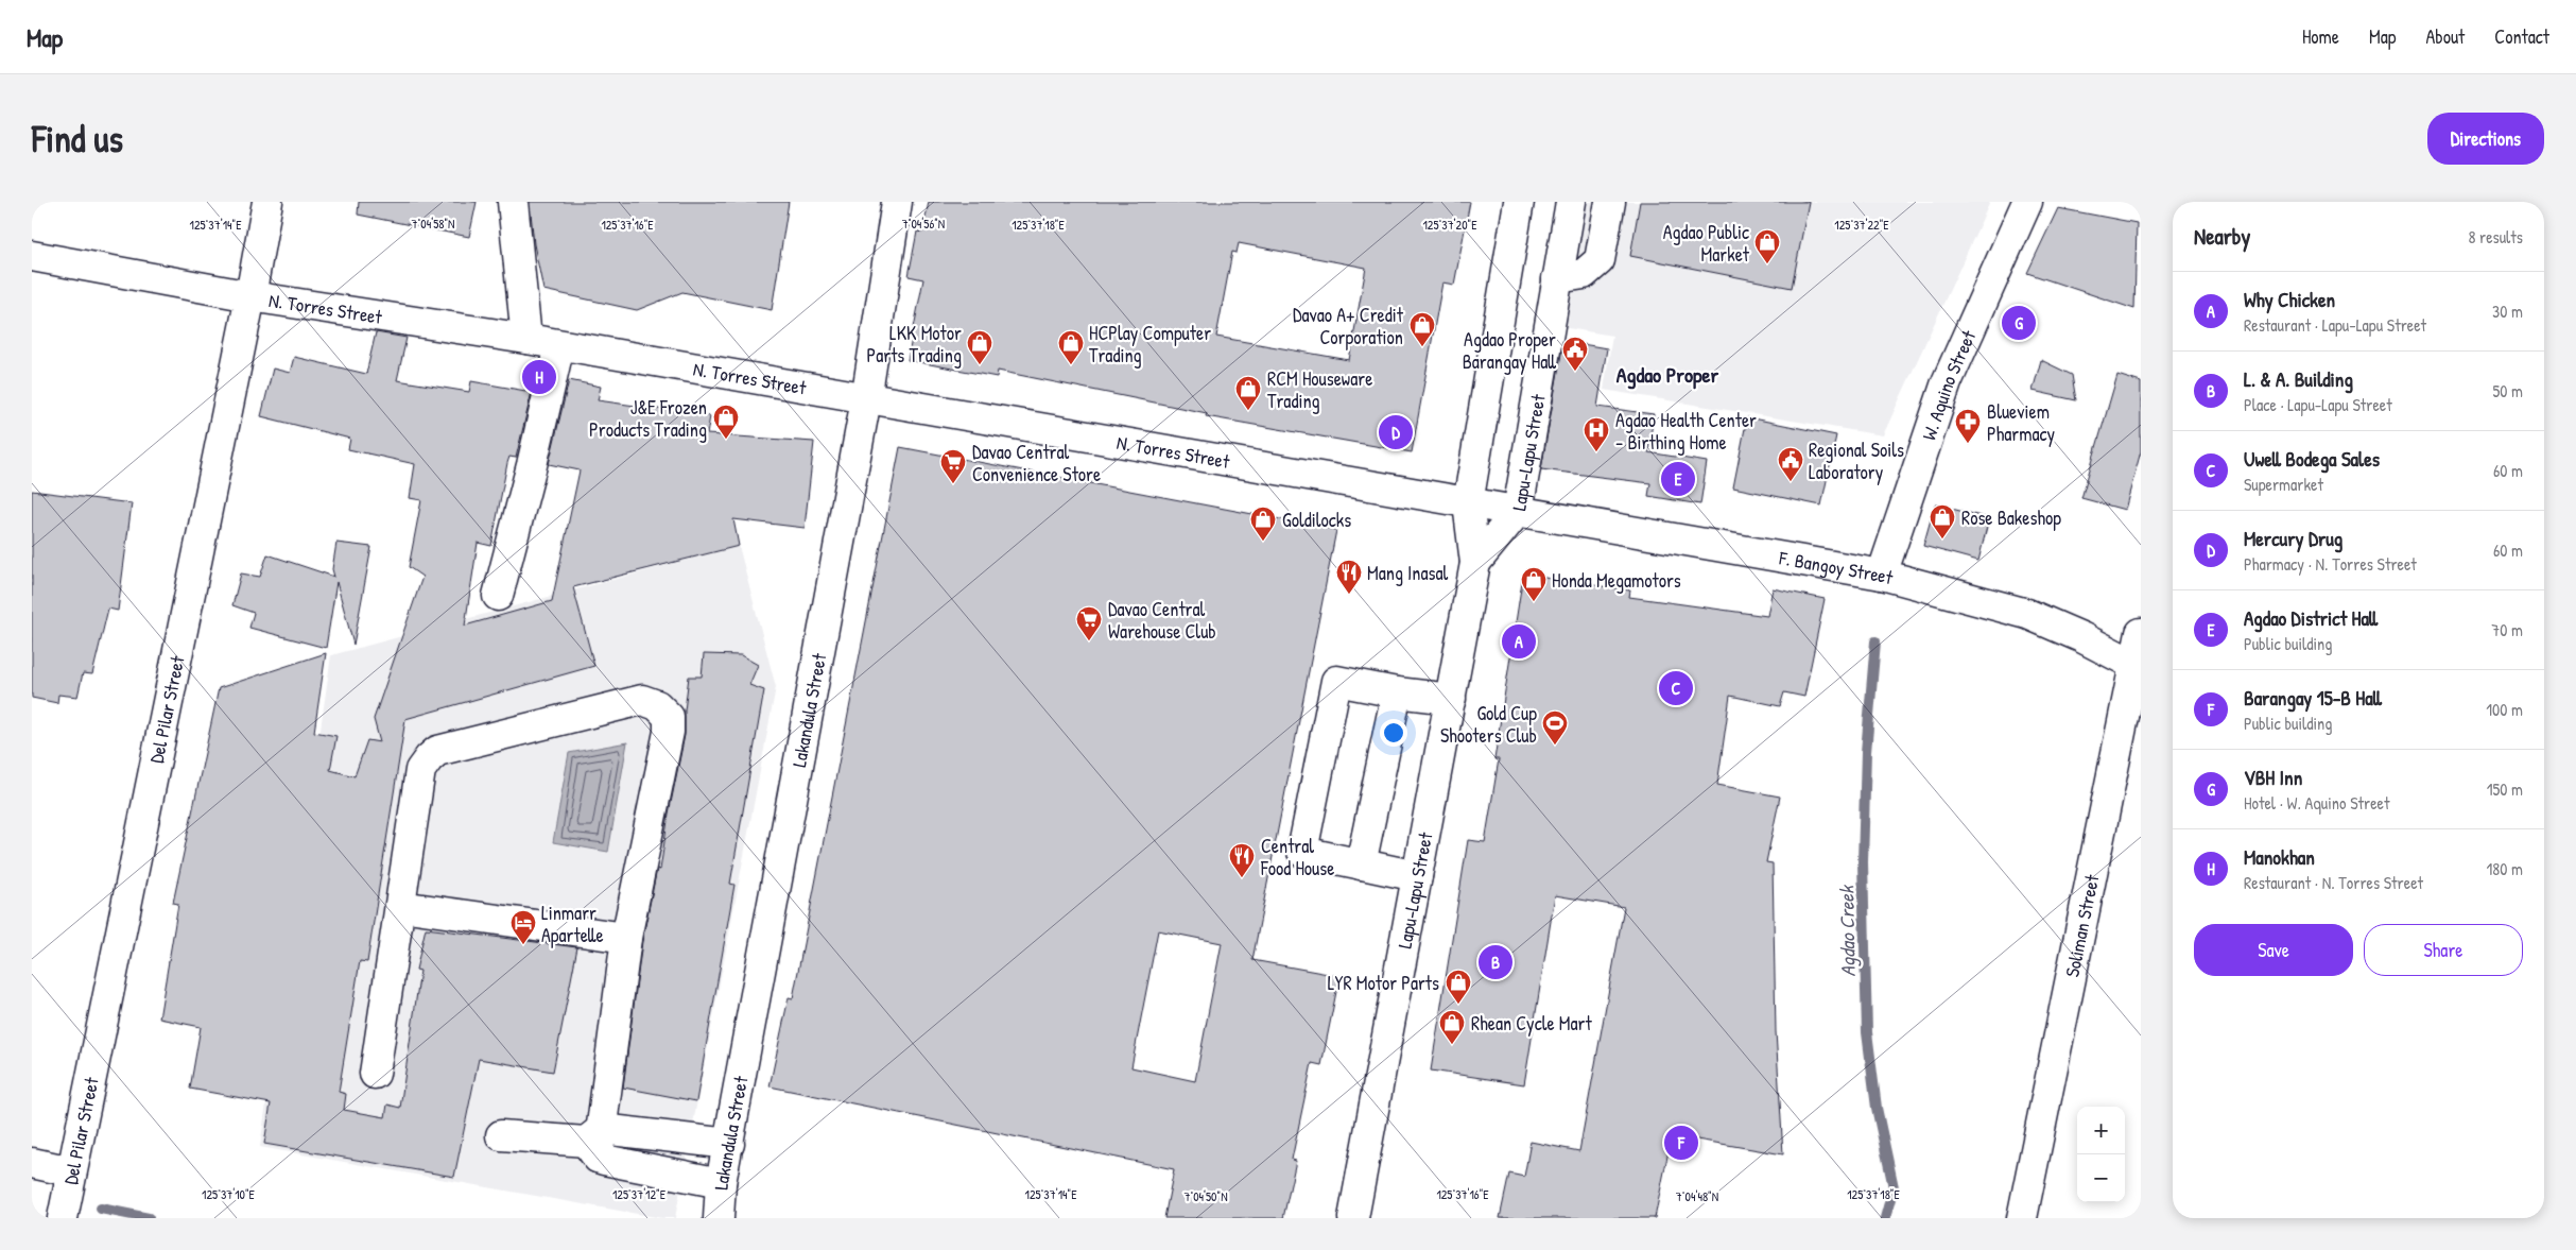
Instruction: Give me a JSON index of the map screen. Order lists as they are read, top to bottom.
{
  "streets": {
    "street": [
      "N. Torres Street",
      "W. Aquino Street",
      "Lapu-Lapu Street",
      "F. Bangoy Street",
      "Del Pilar Street",
      "Lakandula Street",
      "Soliman Street"
    ]
  },
  "crossings": [
    ["N. Torres Street", "Lapu-Lapu Street"],
    ["N. Torres Street", "F. Bangoy Street"],
    ["N. Torres Street", "Del Pilar Street"],
    ["N. Torres Street", "Lakandula Street"],
    ["W. Aquino Street", "F. Bangoy Street"],
    ["Lapu-Lapu Street", "F. Bangoy Street"],
    ["F. Bangoy Street", "Soliman Street"]
  ],
  "districts": ["Agdao Proper"],
  "water": ["Agdao Creek"],
  "places": {
    "shop": [
      "Agdao Public Market",
      "Davao A+ Credit Corporation",
      "LKK Motor Parts Trading",
      "HCPlay Computer Trading",
      "RCM Houseware Trading",
      "J&E Frozen Products Trading",
      "Rose Bakeshop",
      "Goldilocks",
      "Honda Megamotors",
      "LYR Motor Parts",
      "Rhean Cycle Mart"
    ],
    "public building": ["Agdao Proper Barangay Hall", "Regional Soils Laboratory"],
    "pharmacy": ["Blueviem Pharmacy"],
    "hospital": ["Agdao Health Center - Birthing Home"],
    "supermarket": ["Davao Central Convenience Store", "Davao Central Warehouse Club"],
    "restaurant": ["Mang Inasal", "Central Food House"],
    "sports": ["Gold Cup Shooters Club"],
    "hotel": ["Linmarr Apartelle"]
  },
  "page": {
    "header": "Map",
    "nav": [
      "Home",
      "Map",
      "About",
      "Contact"
    ],
    "buttons": [
      "Directions",
      ["Save", "Share"]
    ],
    "title": "Find us",
    "heading": ["Nearby", "8 results"],
    "list": [
      {
        "mark": "A",
        "name": "Why Chicken",
        "note": "Restaurant · Lapu-Lapu Street",
        "value": "30 m"
      },
      {
        "mark": "B",
        "name": "L. & A. Building",
        "note": "Place · Lapu-Lapu Street",
        "value": "50 m"
      },
      {
        "mark": "C",
        "name": "Uwell Bodega Sales",
        "note": "Supermarket",
        "value": "60 m"
      },
      {
        "mark": "D",
        "name": "Mercury Drug",
        "note": "Pharmacy · N. Torres Street",
        "value": "60 m"
      },
      {
        "mark": "E",
        "name": "Agdao District Hall",
        "note": "Public building",
        "value": "70 m"
      },
      {
        "mark": "F",
        "name": "Barangay 15-B Hall",
        "note": "Public building",
        "value": "100 m"
      },
      {
        "mark": "G",
        "name": "VBH Inn",
        "note": "Hotel · W. Aquino Street",
        "value": "150 m"
      },
      {
        "mark": "H",
        "name": "Manokhan",
        "note": "Restaurant · N. Torres Street",
        "value": "180 m"
      }
    ],
    "pins": [
      "G",
      "H",
      "D",
      "E",
      "A",
      "C",
      "B",
      "F"
    ],
    "map_buttons": ["+", "−"]
  },
  "coordinates": [
    "7°04'58\"N",
    "7°04'56\"N",
    "125°37'14\"E",
    "125°37'16\"E",
    "125°37'18\"E",
    "125°37'20\"E",
    "125°37'22\"E",
    "125°37'10\"E",
    "125°37'12\"E",
    "7°04'50\"N",
    "7°04'48\"N"
  ]
}
